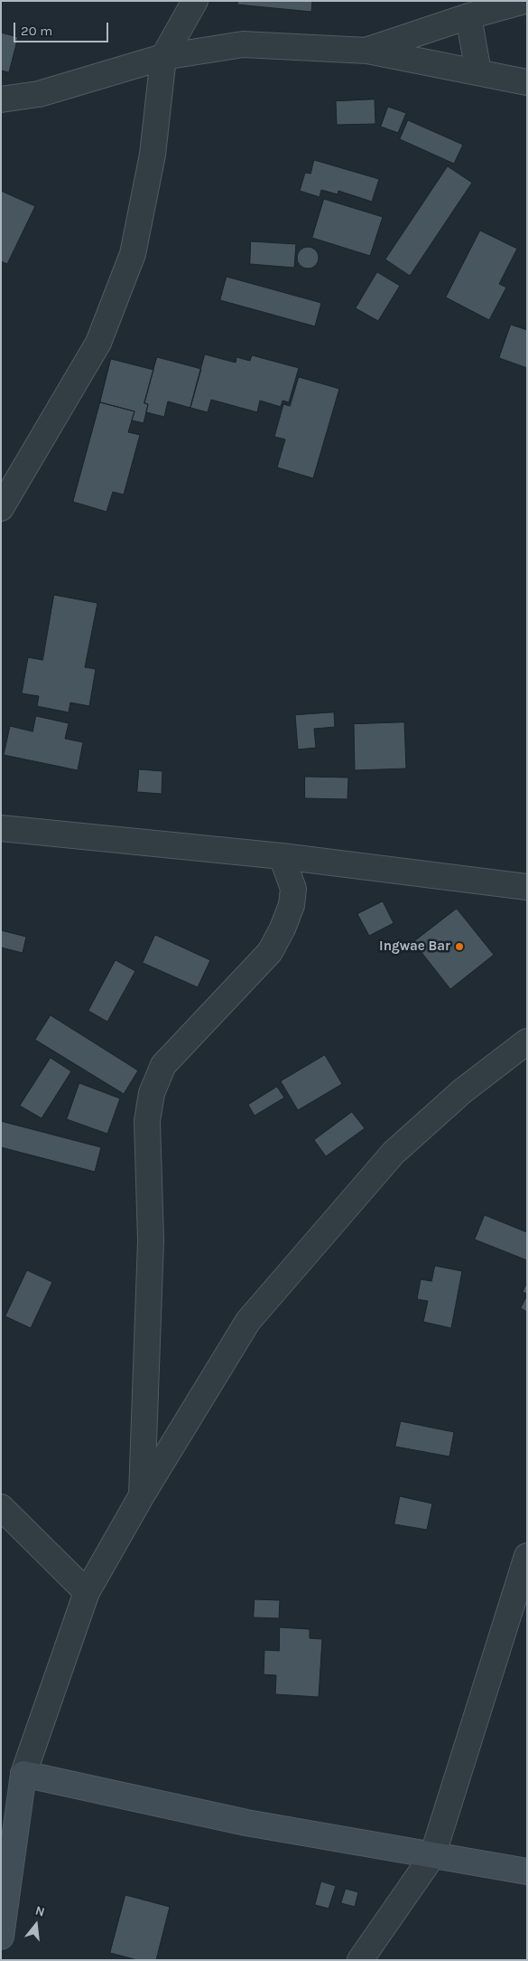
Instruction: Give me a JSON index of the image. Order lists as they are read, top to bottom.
{
  "places": ["Ingwae Bar"],
  "scale_bar": "20 m",
  "north": "top"
}
